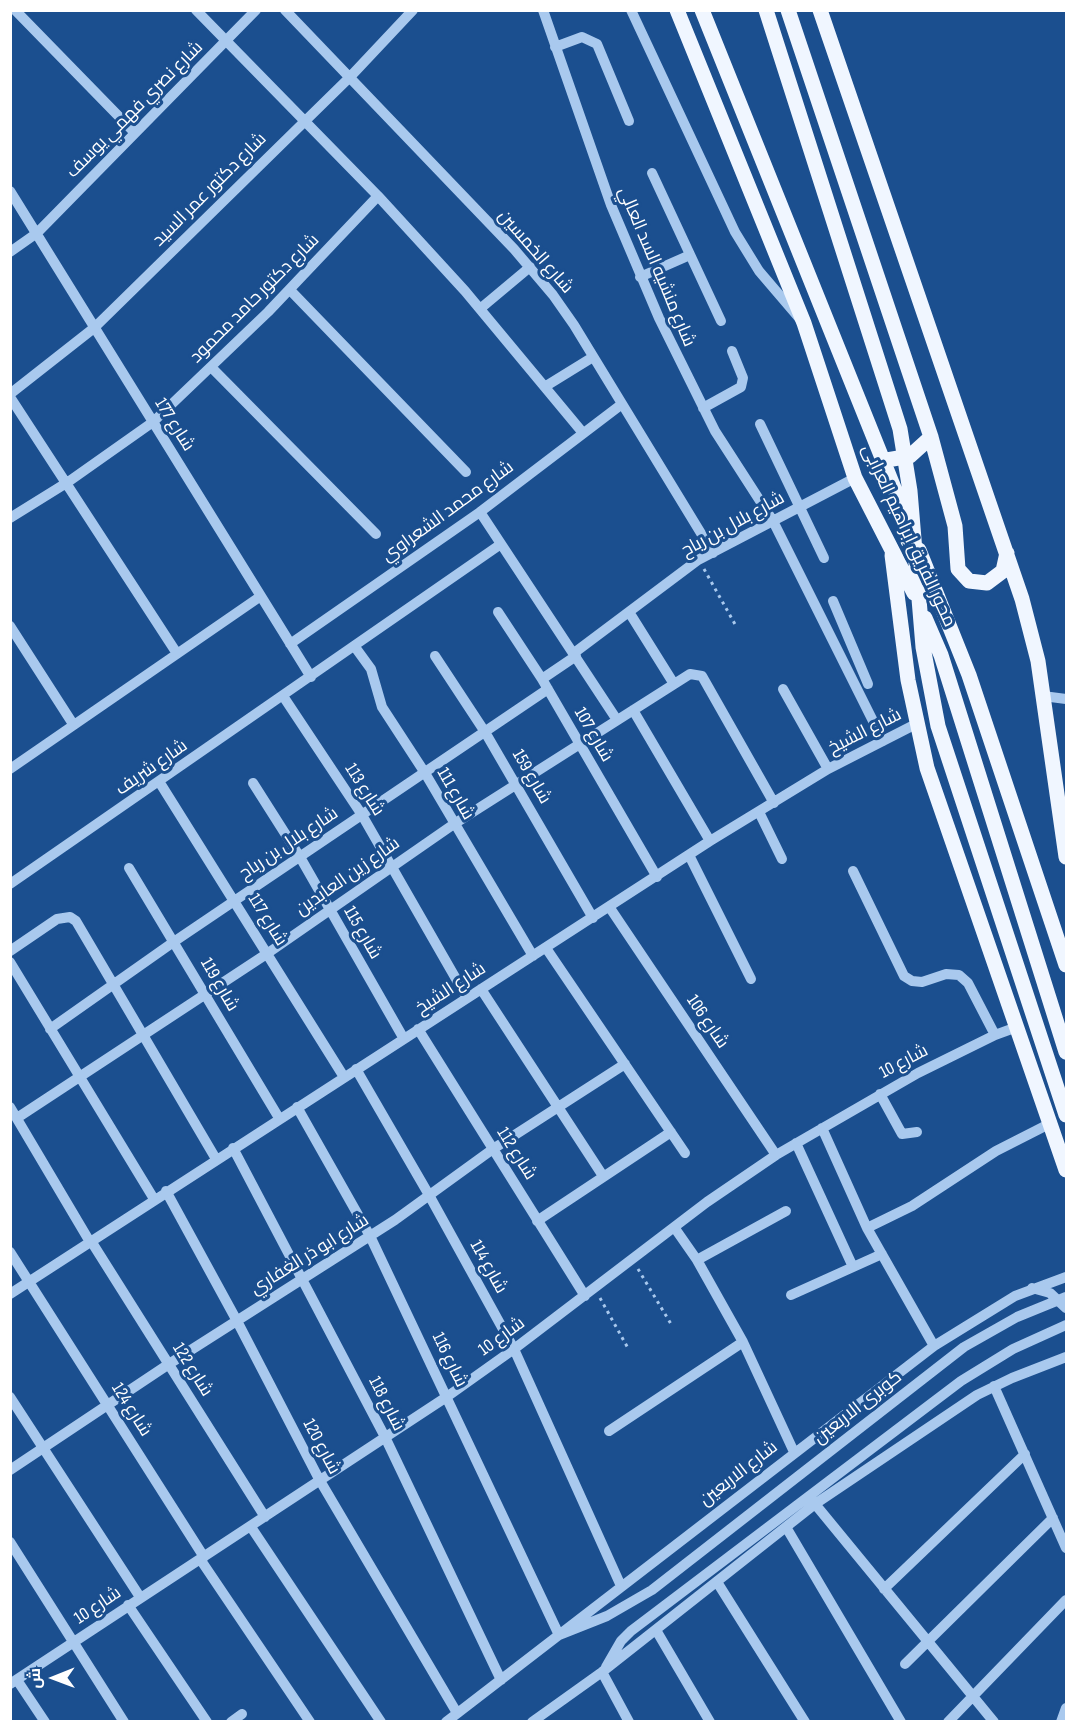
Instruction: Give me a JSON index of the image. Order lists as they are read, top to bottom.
{
  "streets": {
    "main road": ["محور الفريق إبراهيم العرابى"],
    "street": [
      "شارع نصري فهمي يوسف",
      "شارع دكتور عمر السيد",
      "شارع الخمسين",
      "شارع منشيه السد العالي",
      "شارع دكتور حامد محمود",
      "شارع 177",
      "شارع محمد الشعراوي",
      "شارع بلال بن رباح",
      "شارع الشيخ",
      "شارع 107",
      "شارع شريف",
      "شارع 159",
      "شارع 113",
      "شارع 111",
      "شارع زين العابدين",
      "شارع 117",
      "شارع 115",
      "شارع 119",
      "شارع 106",
      "شارع 10",
      "شارع 112",
      "شارع ابو ذر الغفاري",
      "شارع 114",
      "شارع 116",
      "شارع 122",
      "شارع 118",
      "كوبرى الاربعين",
      "شارع 124",
      "شارع 120",
      "شارع الاربعين"
    ]
  },
  "crossings": [
    ["شارع نصري فهمي يوسف", "شارع 177"],
    ["شارع دكتور عمر السيد", "شارع الخمسين"],
    ["شارع دكتور عمر السيد", "شارع 177"],
    ["شارع الخمسين", "شارع محمد الشعراوي"],
    ["شارع الخمسين", "شارع بلال بن رباح"],
    ["شارع منشيه السد العالي", "شارع بلال بن رباح"],
    ["شارع منشيه السد العالي", "شارع الشيخ"],
    ["شارع دكتور حامد محمود", "شارع 177"],
    ["شارع 177", "شارع محمد الشعراوي"],
    ["شارع 177", "شارع شريف"],
    ["شارع بلال بن رباح", "محور الفريق إبراهيم العرابى"],
    ["شارع بلال بن رباح", "شارع 107"],
    ["شارع بلال بن رباح", "شارع 159"],
    ["شارع بلال بن رباح", "شارع 113"],
    ["شارع بلال بن رباح", "شارع 111"],
    ["شارع بلال بن رباح", "شارع 117"],
    ["شارع بلال بن رباح", "شارع 115"],
    ["شارع بلال بن رباح", "شارع 119"],
    ["شارع الشيخ", "شارع 107"],
    ["شارع الشيخ", "شارع 159"],
    ["شارع الشيخ", "شارع 113"],
    ["شارع الشيخ", "شارع 111"],
    ["شارع الشيخ", "شارع زين العابدين"],
    ["شارع الشيخ", "شارع 117"],
    ["شارع الشيخ", "شارع 115"],
    ["شارع الشيخ", "شارع 119"],
    ["شارع الشيخ", "شارع 106"],
    ["شارع الشيخ", "شارع 112"],
    ["شارع الشيخ", "شارع 114"],
    ["شارع الشيخ", "شارع 116"],
    ["شارع الشيخ", "شارع 122"],
    ["شارع الشيخ", "شارع 118"],
    ["شارع الشيخ", "شارع 124"],
    ["شارع الشيخ", "شارع 120"],
    ["شارع 107", "شارع زين العابدين"],
    ["شارع شريف", "شارع 113"],
    ["شارع شريف", "شارع 111"],
    ["شارع شريف", "شارع 117"],
    ["شارع 159", "شارع زين العابدين"],
    ["شارع 113", "شارع زين العابدين"],
    ["شارع 111", "شارع زين العابدين"],
    ["شارع زين العابدين", "شارع 117"],
    ["شارع زين العابدين", "شارع 115"],
    ["شارع زين العابدين", "شارع 119"],
    ["شارع زين العابدين", "شارع 122"],
    ["شارع 106", "شارع 10"],
    ["شارع 10", "شارع 112"],
    ["شارع 10", "شارع 114"],
    ["شارع 10", "شارع 116"],
    ["شارع 10", "شارع 122"],
    ["شارع 10", "شارع 118"],
    ["شارع 10", "شارع 124"],
    ["شارع 10", "شارع 120"],
    ["شارع 112", "شارع ابو ذر الغفاري"],
    ["شارع ابو ذر الغفاري", "شارع 114"],
    ["شارع ابو ذر الغفاري", "شارع 116"],
    ["شارع ابو ذر الغفاري", "شارع 122"],
    ["شارع ابو ذر الغفاري", "شارع 118"],
    ["شارع ابو ذر الغفاري", "شارع 124"],
    ["شارع ابو ذر الغفاري", "شارع 120"],
    ["شارع 114", "شارع الاربعين"],
    ["شارع 116", "كوبرى الاربعين"],
    ["شارع 116", "شارع الاربعين"],
    ["شارع 118", "شارع الاربعين"],
    ["كوبرى الاربعين", "شارع الاربعين"],
    ["شارع 120", "شارع الاربعين"]
  ],
  "north": "left"
}
